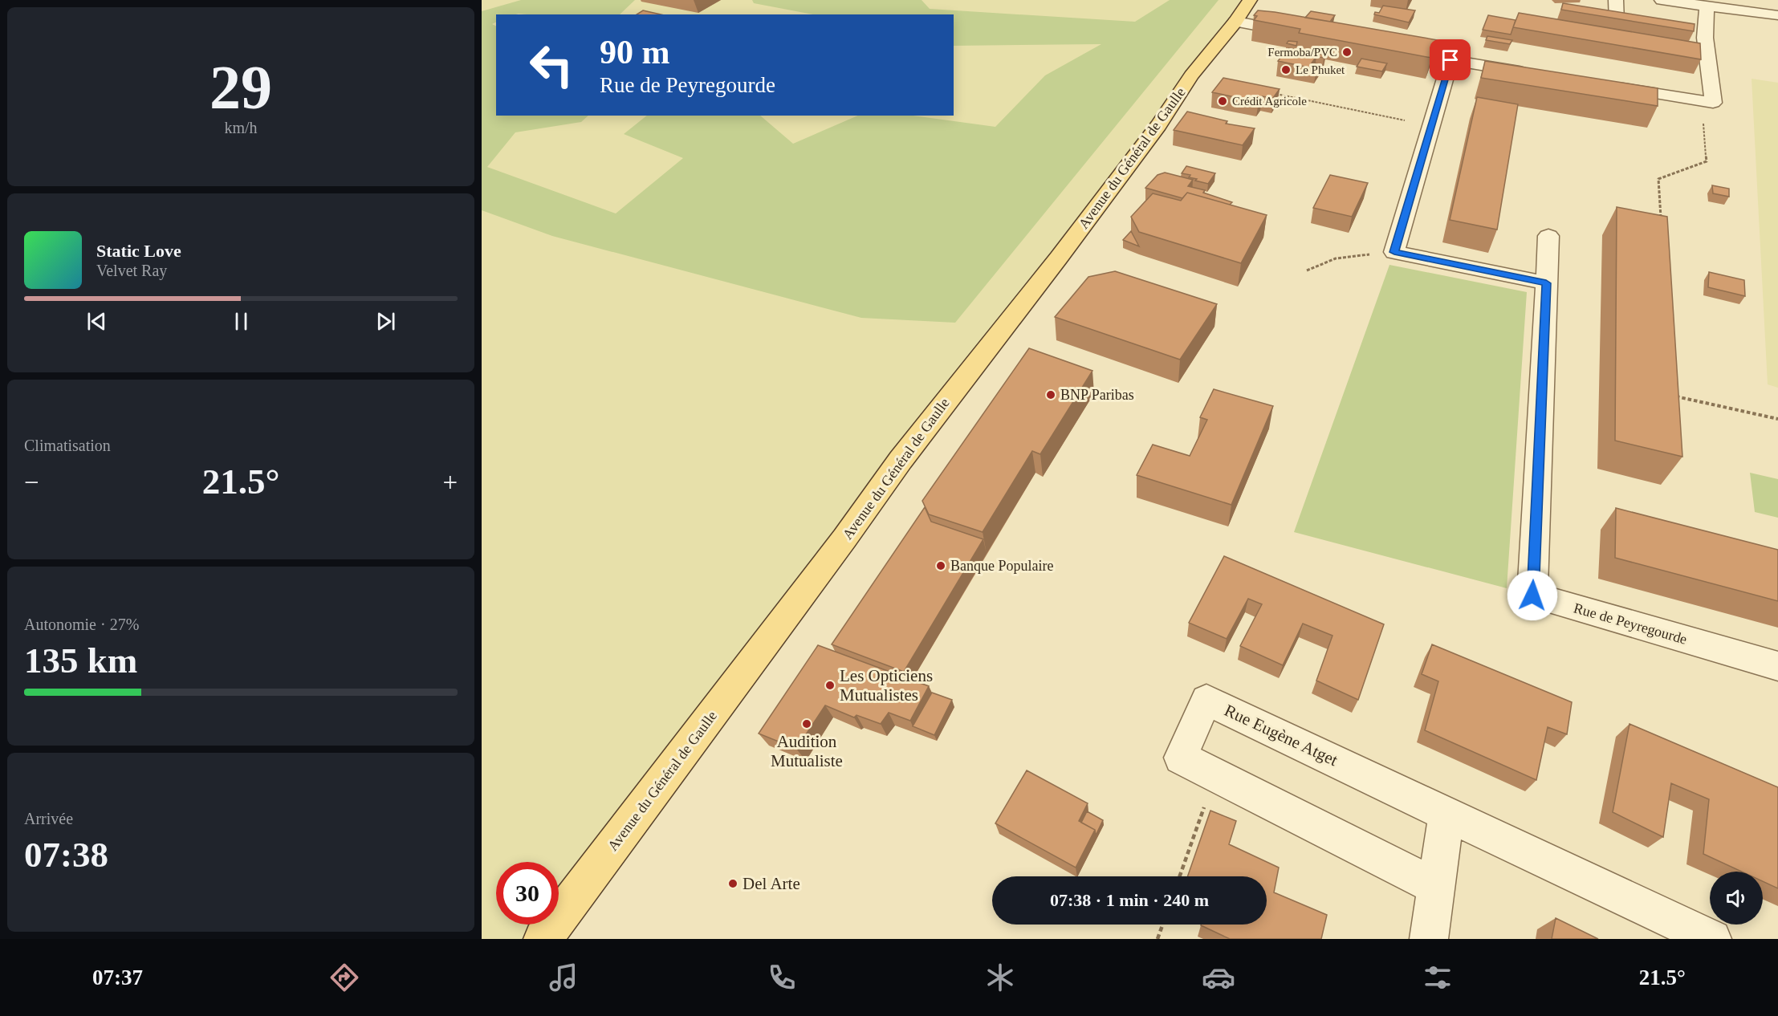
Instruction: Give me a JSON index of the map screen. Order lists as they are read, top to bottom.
{
  "streets": {
    "main road": ["Avenue du Général de Gaulle"],
    "street": ["Rue de Peyregourde", "Rue Eugène Atget"]
  },
  "places": [
    "Fermoba/PVC",
    "Le Phuket",
    "Crédit Agricole",
    "BNP Paribas",
    "Banque Populaire",
    "Les Opticiens Mutualistes",
    "Audition Mutualiste",
    "Del Arte"
  ],
  "page": {
    "tile": [
      ["29", "km/h"],
      "Climatisation",
      ["Autonomie · 27%", "135 km"],
      ["Arrivée", "07:38"]
    ],
    "turn": ["90 m", "Rue de Peyregourde"],
    "song": ["Static Love", "Velvet Ray"],
    "heat": ["−", "21.5°", "+"],
    "limit": "30",
    "trip": "07:38 · 1 min · 240 m",
    "tabs": ["07:37", "21.5°"]
  }
}
